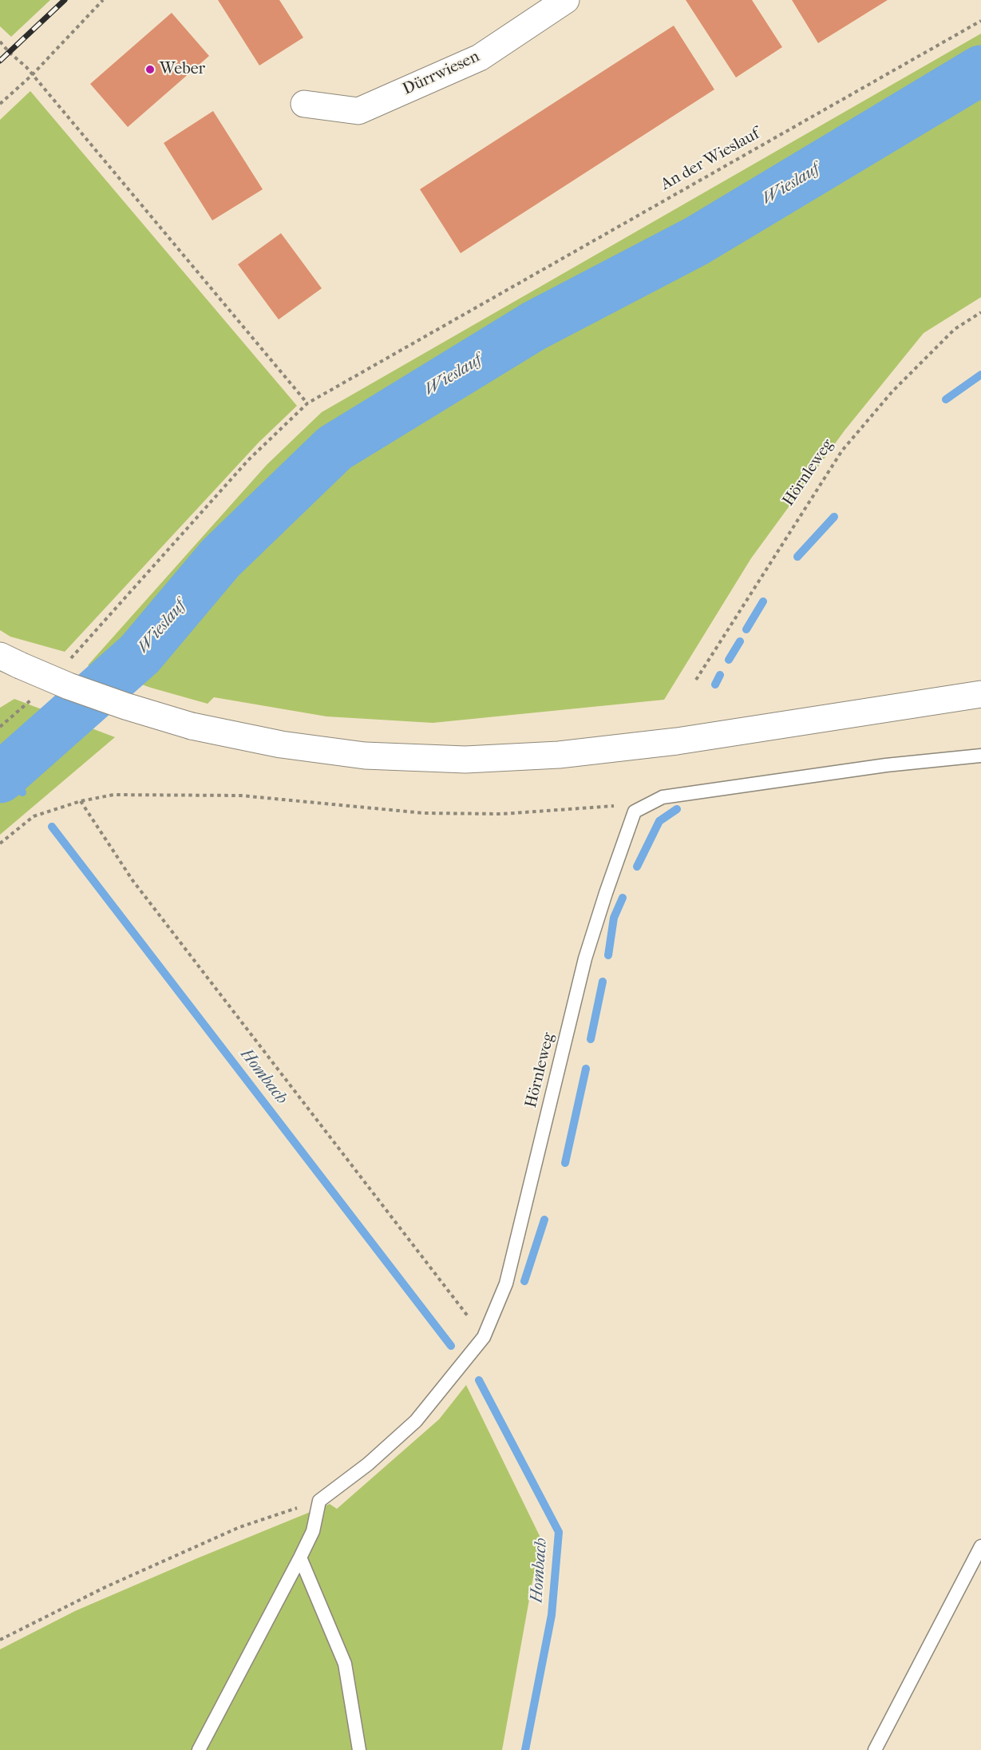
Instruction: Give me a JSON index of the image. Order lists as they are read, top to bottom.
{
  "streets": {
    "main road": ["Dürrwiesen"],
    "lane": ["Hörnleweg"],
    "path": ["An der Wieslauf"]
  },
  "water": ["Wieslauf", "Hombach"],
  "places": ["Weber"]
}
